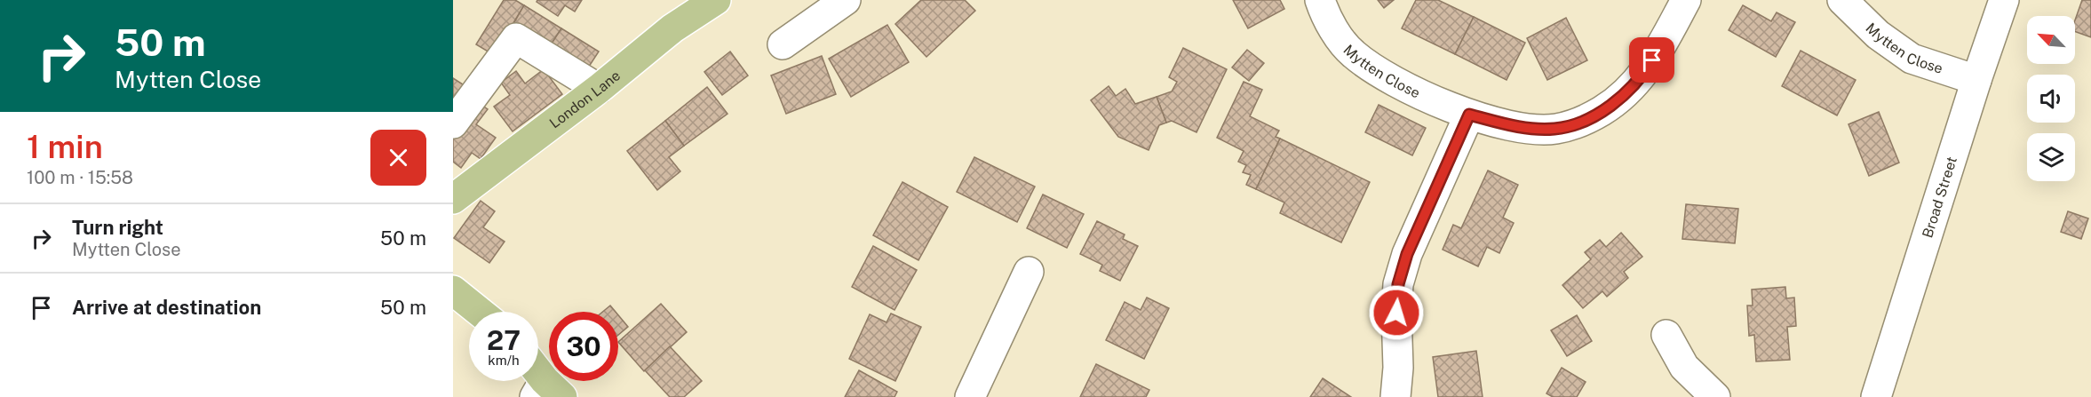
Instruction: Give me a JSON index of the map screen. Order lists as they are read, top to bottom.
{
  "streets": {
    "main road": ["London Lane"],
    "street": ["Mytten Close", "Broad Street"]
  },
  "crossings": [
    ["Mytten Close", "Broad Street"]
  ],
  "north": "top left",
  "page": {
    "turn": ["50 m", "Mytten Close"],
    "heading": ["1 min", "100 m · 15:58"],
    "list": [
      {
        "name": "Turn right",
        "note": "Mytten Close",
        "value": "50 m"
      },
      {
        "name": "Arrive at destination",
        "value": "50 m"
      }
    ],
    "speed": "27 km/h",
    "limit": "30"
  }
}
